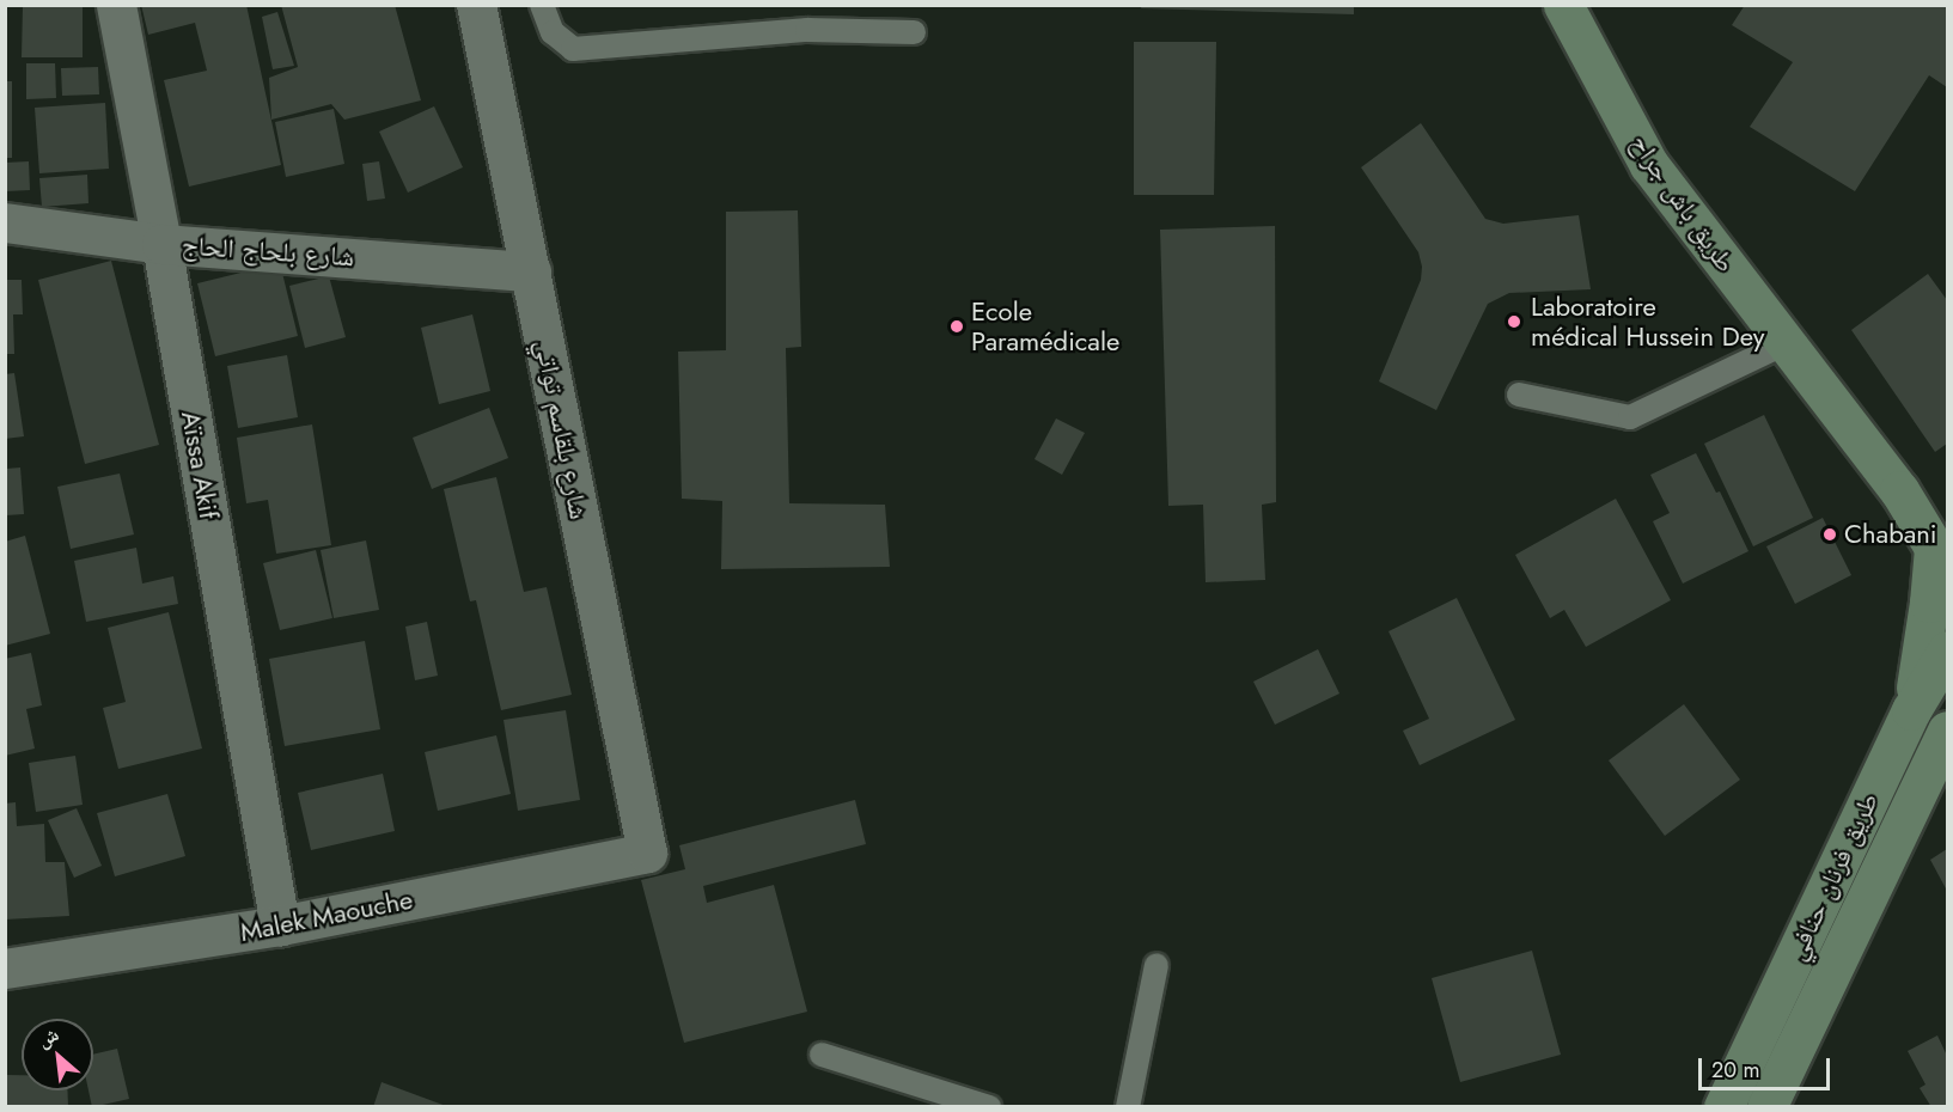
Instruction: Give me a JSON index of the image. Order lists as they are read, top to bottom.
{
  "streets": {
    "main road": ["طريق باش جراح", "طريق فرنان حنافي"],
    "street": [
      "شارع بلحاج الحاج",
      "شارع بلقاسم تواتي",
      "Aïssa Akif",
      "Malek Maouche"
    ]
  },
  "crossings": [
    ["شارع بلحاج الحاج", "شارع بلقاسم تواتي"],
    ["شارع بلحاج الحاج", "Aïssa Akif"],
    ["شارع بلقاسم تواتي", "Malek Maouche"],
    ["Aïssa Akif", "Malek Maouche"]
  ],
  "places": ["Laboratoire médical Hussein Dey", "Ecole Paramédicale", "Chabani"],
  "scale_bar": "20 m",
  "north": "top left"
}
